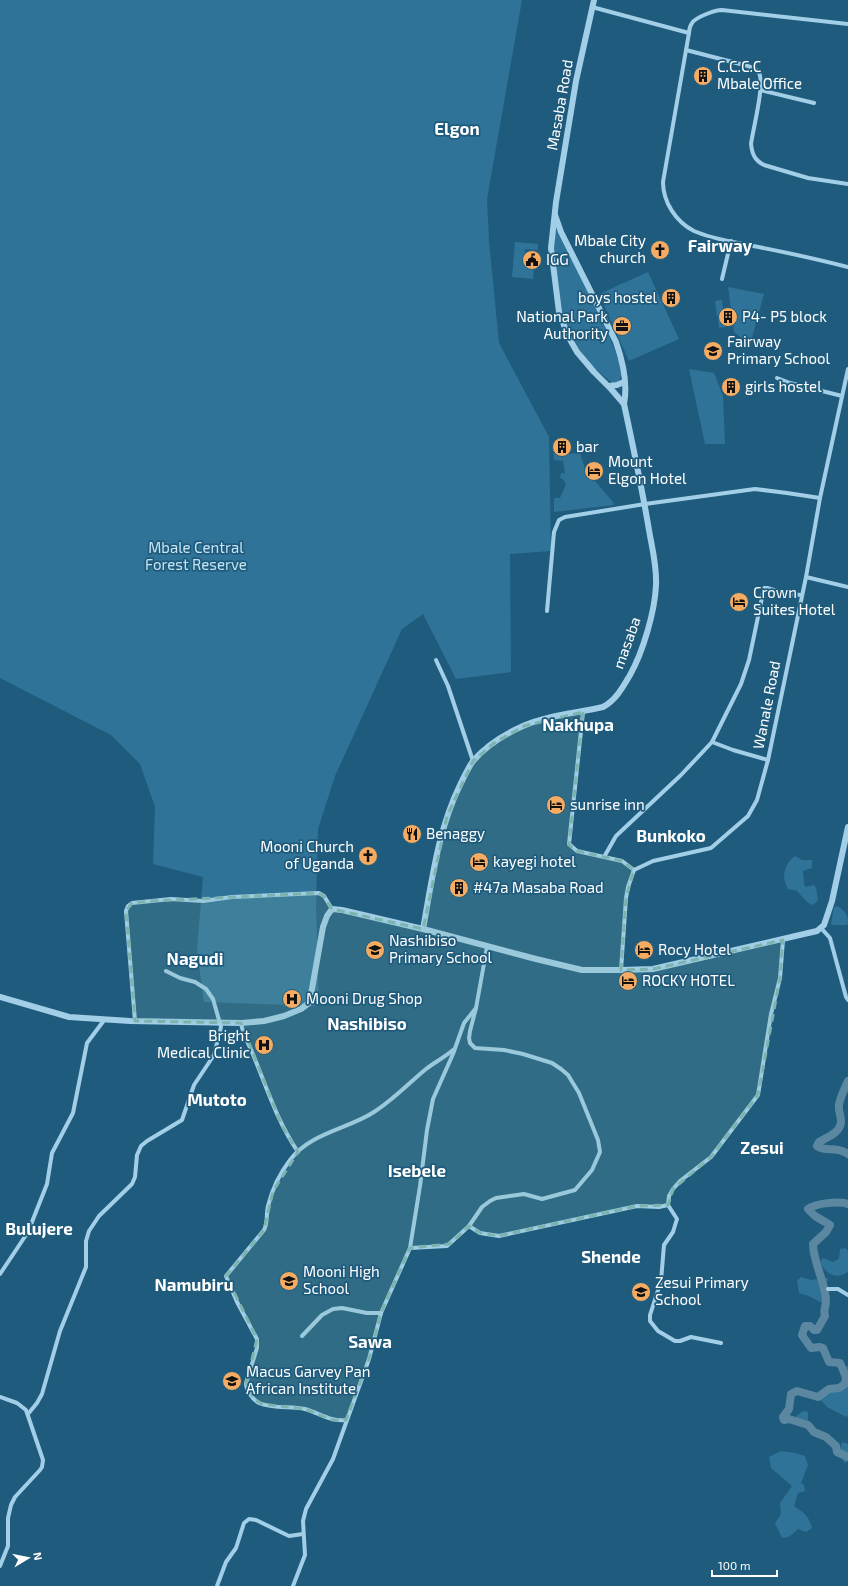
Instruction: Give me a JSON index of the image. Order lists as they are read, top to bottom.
{
  "streets": {
    "street": ["Masaba Road", "masaba", "Wanale Road"]
  },
  "crossings": [
    ["Masaba Road", "masaba"]
  ],
  "districts": [
    "Elgon",
    "Fairway",
    "Nakhupa",
    "Bunkoko",
    "Nagudi",
    "Nashibiso",
    "Mutoto",
    "Zesui",
    "Isebele",
    "Bulujere",
    "Shende",
    "Namubiru",
    "Sawa"
  ],
  "parks": ["Mbale Central Forest Reserve"],
  "places": {
    "building": [
      "C.C.C.C Mbale Office",
      "boys hostel",
      "P4- P5 block",
      "girls hostel",
      "bar",
      "#47a Masaba Road"
    ],
    "church": ["Mbale City church", "Mooni Church of Uganda"],
    "public building": ["IGG"],
    "office": ["National Park Authority"],
    "school or university": [
      "Fairway Primary School",
      "Nashibiso Primary School",
      "Mooni High School",
      "Zesui Primary School",
      "Macus Garvey Pan African Institute"
    ],
    "hotel": [
      "Mount Elgon Hotel",
      "Crown Suites Hotel",
      "sunrise inn",
      "kayegi hotel",
      "Rocy Hotel",
      "ROCKY HOTEL"
    ],
    "restaurant": ["Benaggy"],
    "hospital": ["Mooni Drug Shop", "Bright Medical Clinic"]
  },
  "scale_bar": "100 m",
  "north": "right"
}
